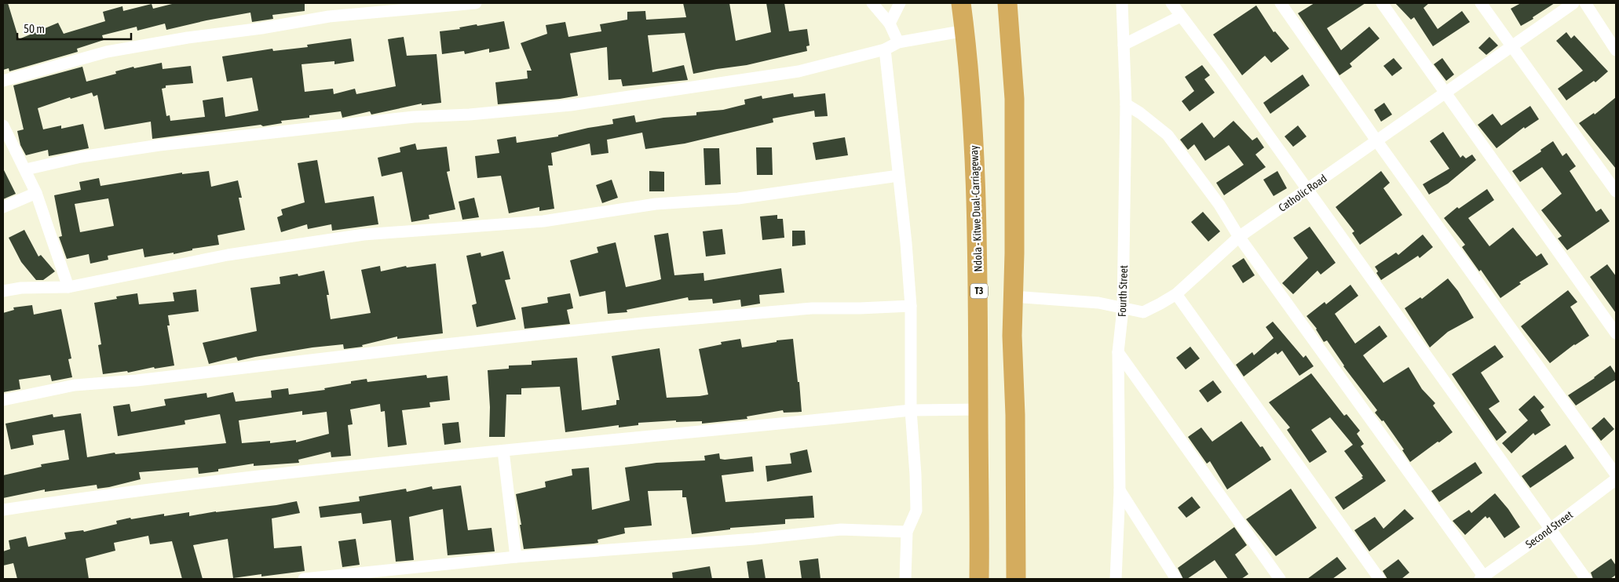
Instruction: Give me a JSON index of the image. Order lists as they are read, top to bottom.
{
  "streets": {
    "highway": ["Ndola - Kitwe Dual-Carriageway", "T3"],
    "street": ["Catholic Road", "Fourth Street", "Second Street"]
  },
  "crossings": [
    ["Catholic Road", "Fourth Street"]
  ],
  "scale_bar": "50 m"
}
